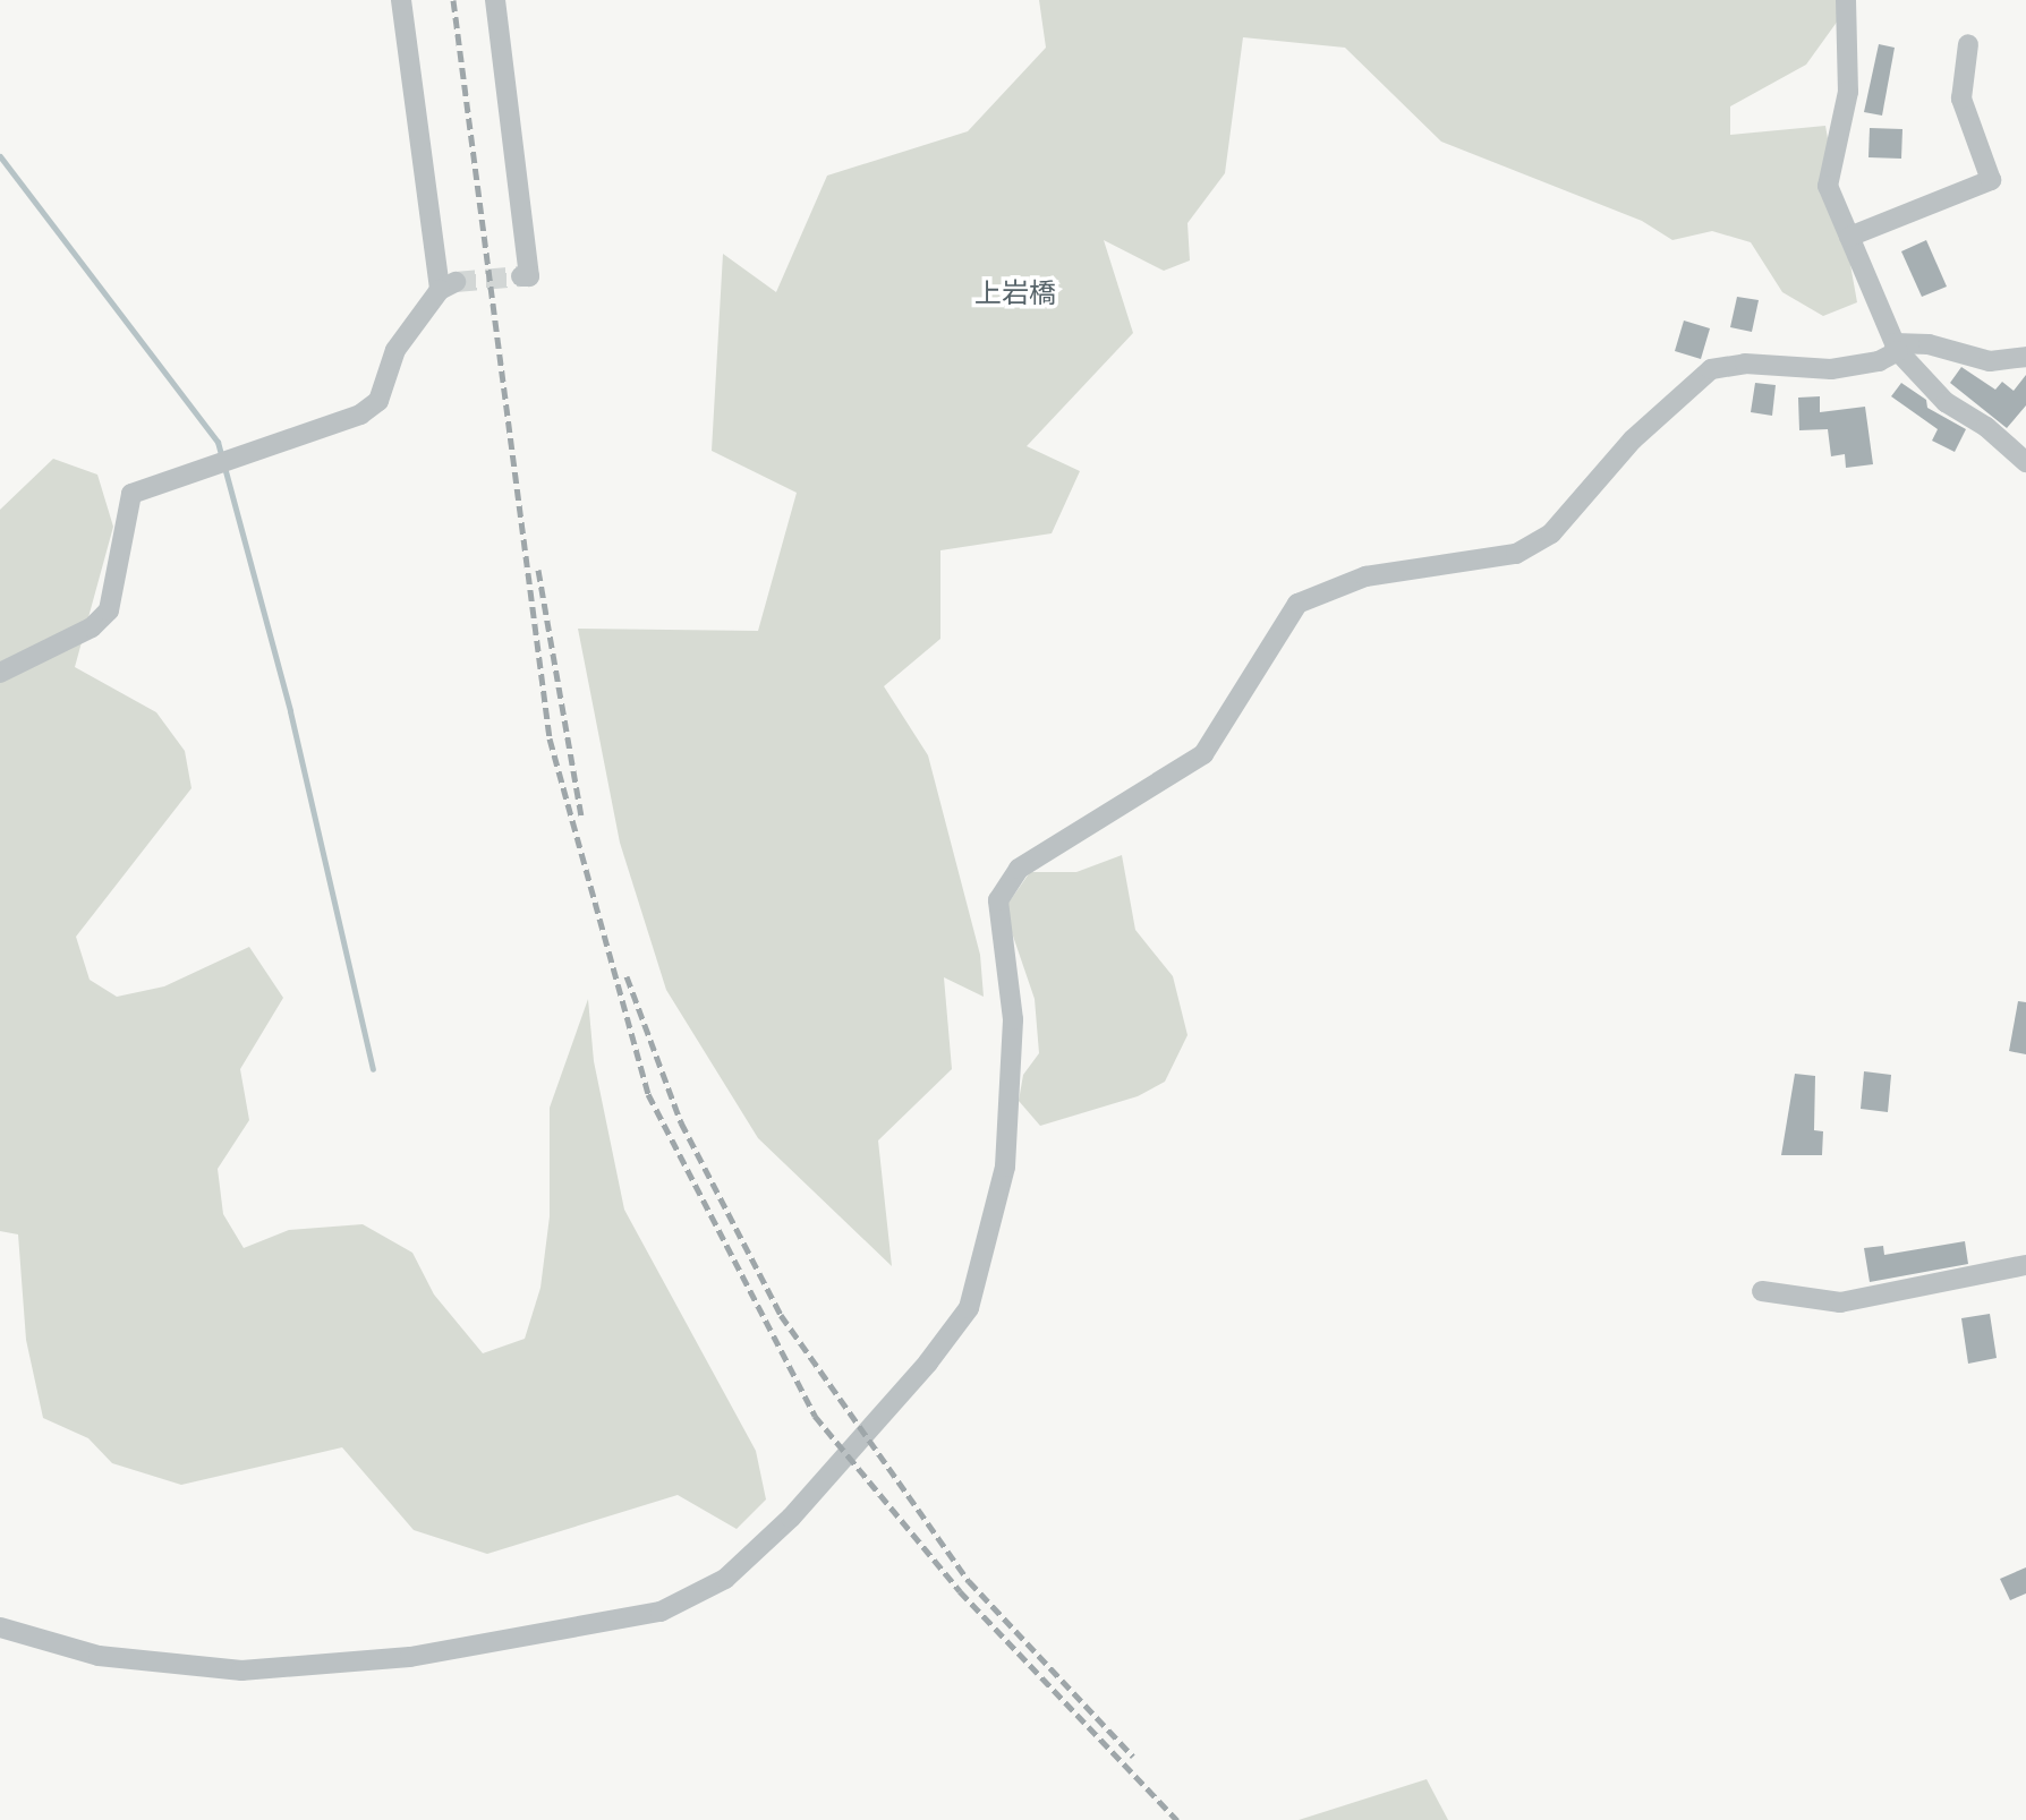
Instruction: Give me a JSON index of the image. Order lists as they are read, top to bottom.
{
  "districts": ["上岩橋"]
}
